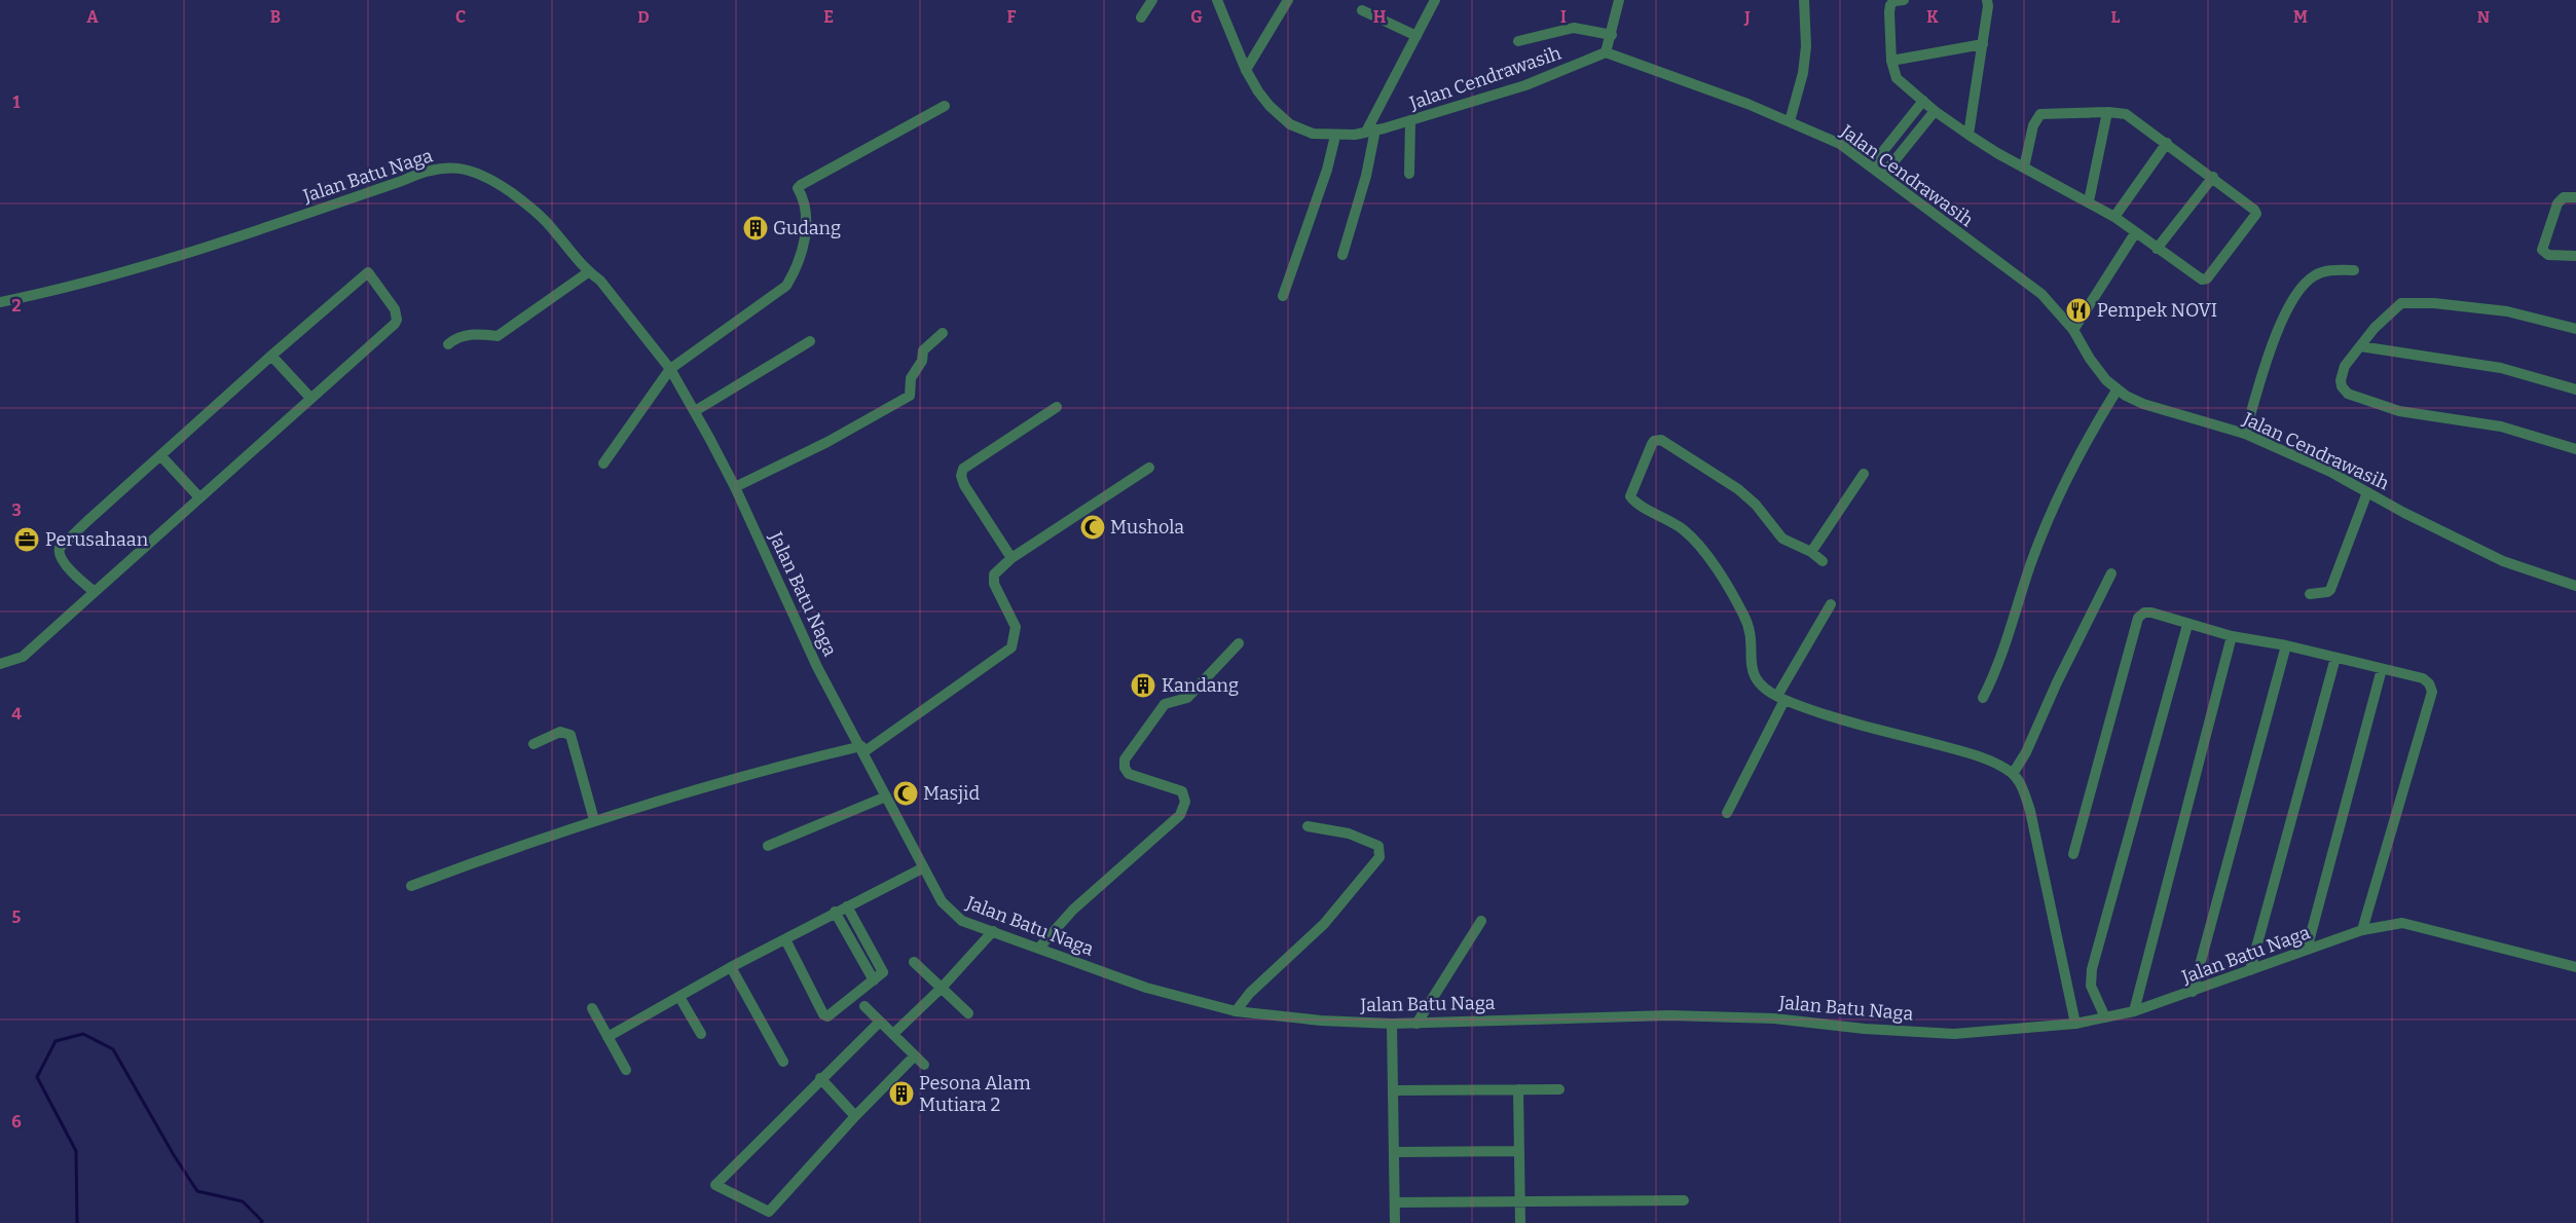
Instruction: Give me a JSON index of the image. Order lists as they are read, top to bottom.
{
  "streets": {
    "street": ["Jalan Cendrawasih", "Jalan Batu Naga"]
  },
  "places": {
    "building": ["Gudang", "Kandang", "Pesona Alam Mutiara 2"],
    "restaurant": ["Pempek NOVI"],
    "mosque": ["Mushola", "Masjid"],
    "office": ["Perusahaan"]
  },
  "grid": {
    "columns": [
      "A",
      "B",
      "C",
      "D",
      "E",
      "F",
      "G",
      "H",
      "I",
      "J",
      "K",
      "L",
      "M",
      "N"
    ],
    "rows": [
      "1",
      "2",
      "3",
      "4",
      "5",
      "6"
    ]
  }
}
